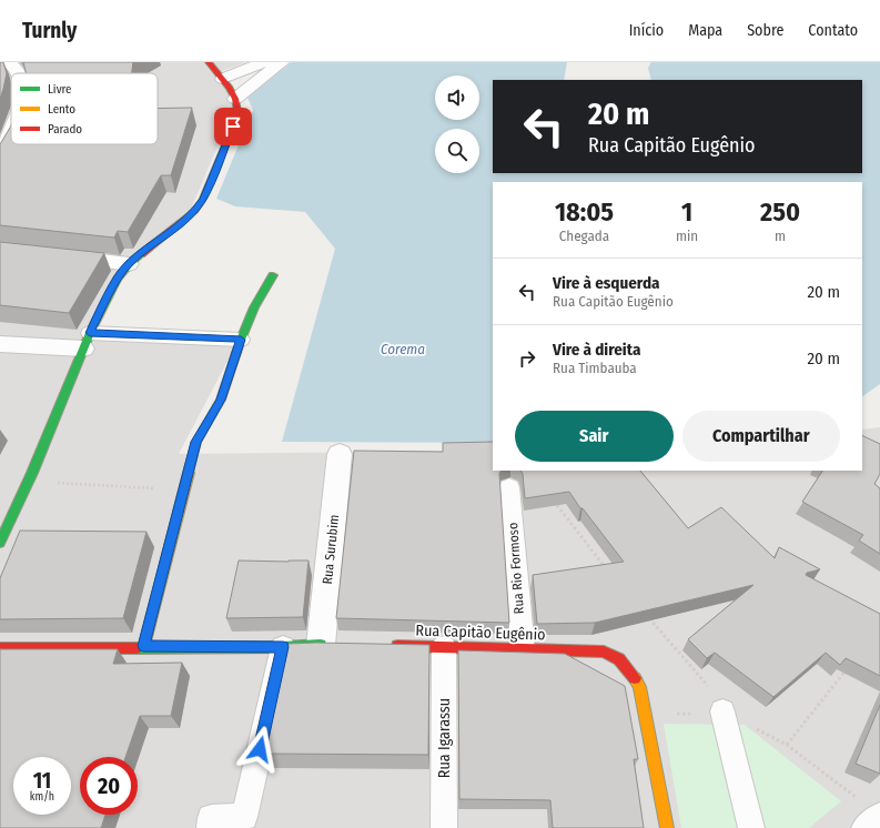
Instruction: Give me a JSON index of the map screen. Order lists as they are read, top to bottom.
{
  "streets": {
    "street": ["Rua Surubim", "Rua Capitão Eugênio"],
    "lane": ["Rua Rio Formoso", "Rua Igarassu"]
  },
  "crossings": [
    ["Rua Rio Formoso", "Rua Capitão Eugênio"],
    ["Rua Capitão Eugênio", "Rua Igarassu"]
  ],
  "water": ["Corema"],
  "legend": ["Livre", "Lento", "Parado"],
  "page": {
    "header": "Turnly",
    "nav": [
      "Início",
      "Mapa",
      "Sobre",
      "Contato"
    ],
    "turn": ["20 m", "Rua Capitão Eugênio"],
    "eta": [
      "18:05",
      "Chegada",
      "1",
      "min",
      "250",
      "m"
    ],
    "list": [
      {
        "name": "Vire à esquerda",
        "note": "Rua Capitão Eugênio",
        "value": "20 m"
      },
      {
        "name": "Vire à direita",
        "note": "Rua Timbauba",
        "value": "20 m"
      }
    ],
    "buttons": ["Sair", "Compartilhar"],
    "speed": "11 km/h",
    "limit": "20"
  }
}
